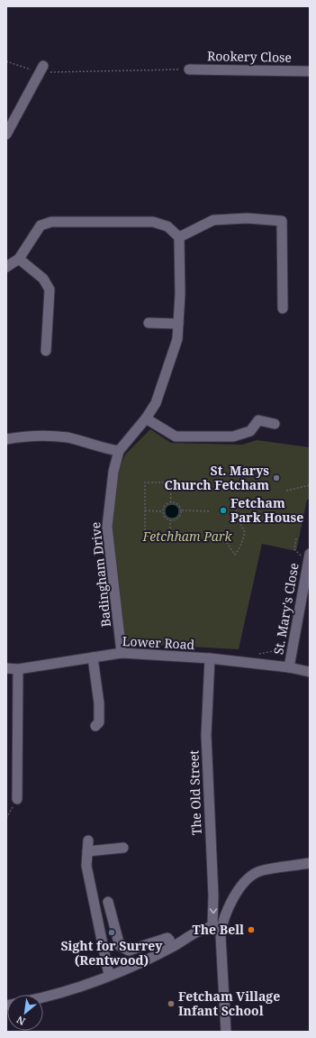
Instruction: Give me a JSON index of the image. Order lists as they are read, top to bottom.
{
  "streets": {
    "street": [
      "Rookery Close",
      "Badingham Drive",
      "St. Mary's Close",
      "Lower Road",
      "The Old Street"
    ]
  },
  "crossings": [
    ["Badingham Drive", "Lower Road"],
    ["St. Mary's Close", "Lower Road"],
    ["Lower Road", "The Old Street"]
  ],
  "one_way": ["The Old Street"],
  "parks": ["Fetchham Park"],
  "places": [
    "St. Marys Church Fetcham",
    "Fetcham Park House",
    "The Bell",
    "Sight for Surrey (Rentwood)",
    "Fetcham Village Infant School"
  ],
  "north": "bottom left"
}
